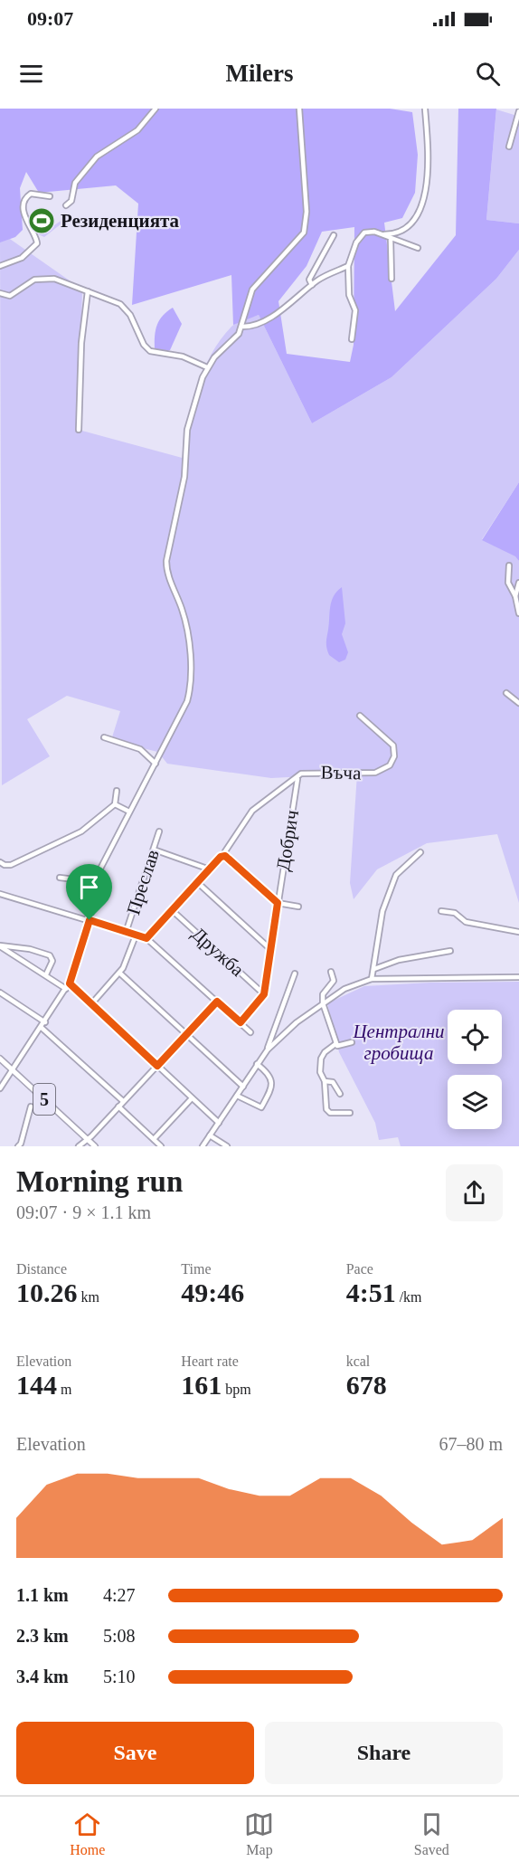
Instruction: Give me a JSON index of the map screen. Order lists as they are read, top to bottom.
{
  "streets": {
    "main road": ["5"],
    "street": [
      "Въча",
      "Добрич",
      "Преслав",
      "Дружба"
    ]
  },
  "crossings": [
    ["Въча", "Добрич"],
    ["Въча", "Дружба"],
    ["Добрич", "Дружба"]
  ],
  "parks": ["Централни гробища"],
  "places": {
    "sports": ["Резиденцията"]
  },
  "page": {
    "status": "09:07",
    "header": "Milers",
    "heading": ["Morning run", "09:07 · 9 × 1.1 km"],
    "stats": [
      ["Distance", "10.26 km"],
      ["Time", "49:46"],
      ["Pace", "4:51 /km"],
      ["Elevation", "144 m"],
      ["Heart rate", "161 bpm"],
      ["kcal", "678"]
    ],
    "chart": ["Elevation", "67–80 m"],
    "list": [
      {
        "name": "1.1 km",
        "note": "4:27"
      },
      {
        "name": "2.3 km",
        "note": "5:08"
      },
      {
        "name": "3.4 km",
        "note": "5:10"
      }
    ],
    "buttons": ["Save", "Share"],
    "tabs": ["Home", "Map", "Saved"]
  }
}
